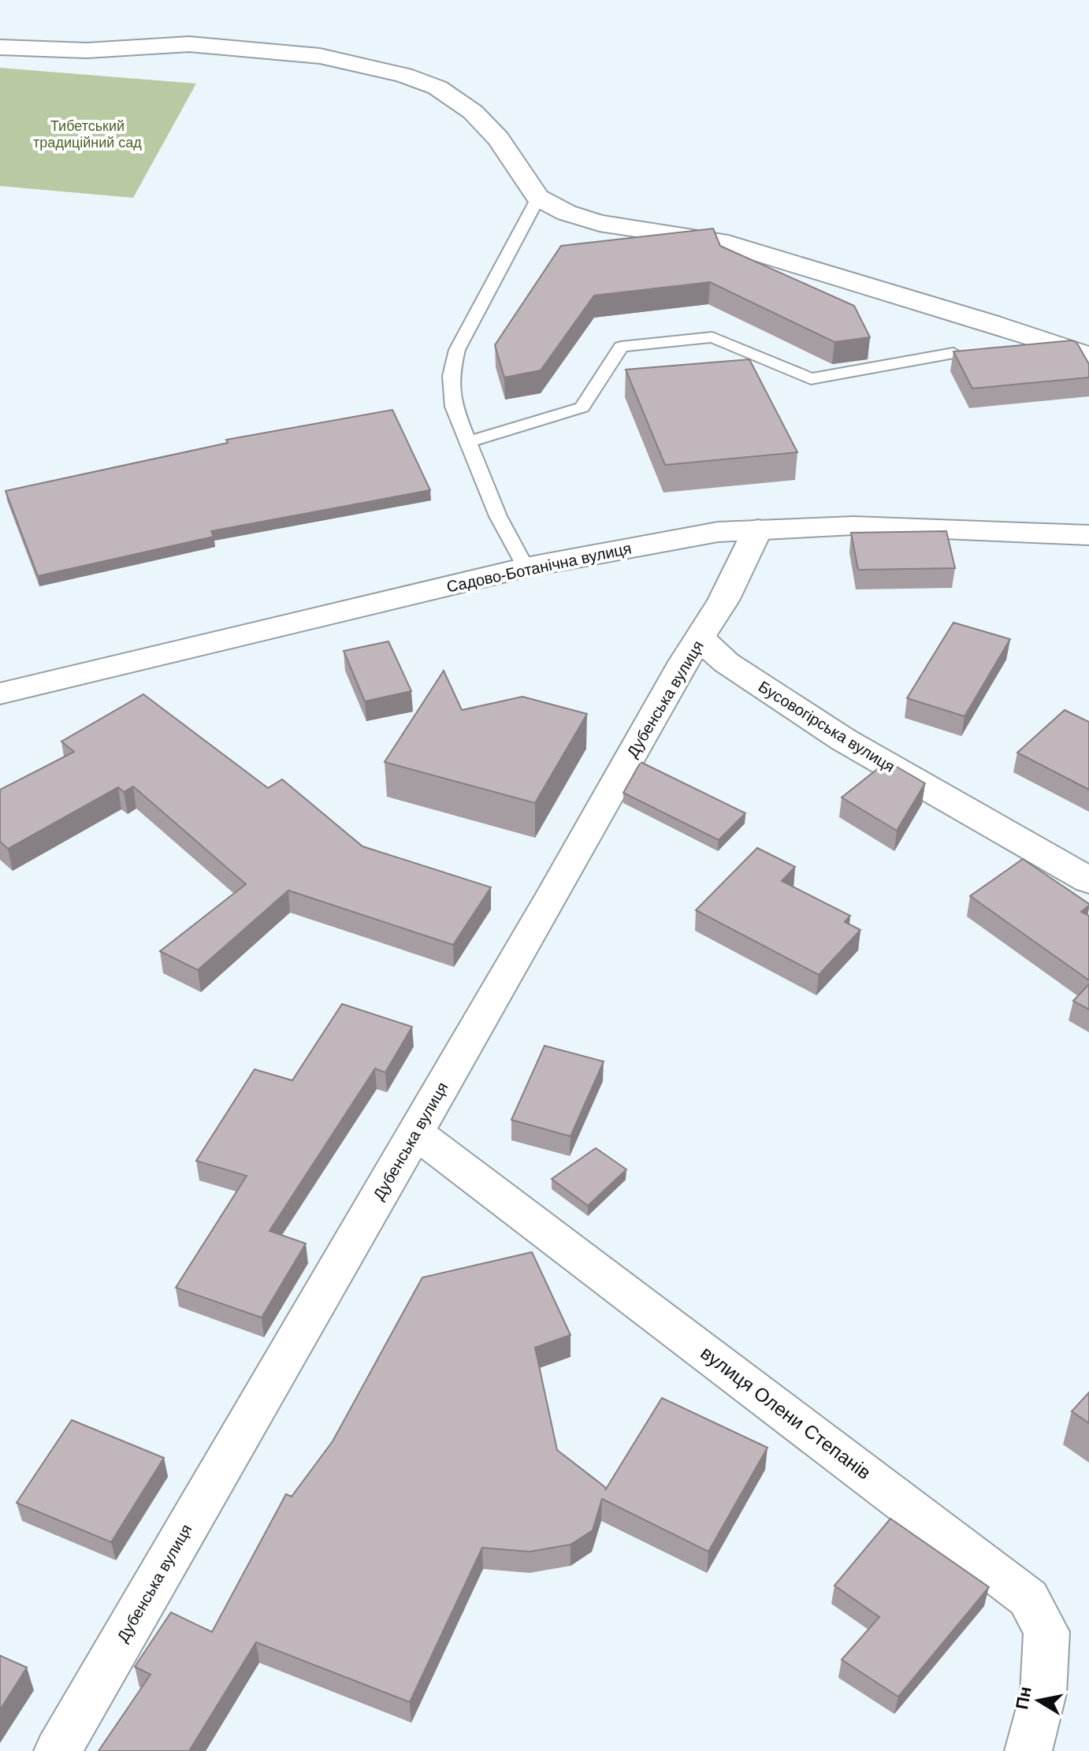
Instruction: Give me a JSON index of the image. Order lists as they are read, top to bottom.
{
  "streets": {
    "street": [
      "Садово-Ботанічна вулиця",
      "Дубенська вулиця",
      "Бусовогірська вулиця",
      "вулиця Олени Степанів"
    ]
  },
  "crossings": [
    ["Садово-Ботанічна вулиця", "Дубенська вулиця"],
    ["Дубенська вулиця", "Бусовогірська вулиця"],
    ["Дубенська вулиця", "вулиця Олени Степанів"]
  ],
  "parks": ["Тибетський традиційний сад"],
  "north": "left"
}
